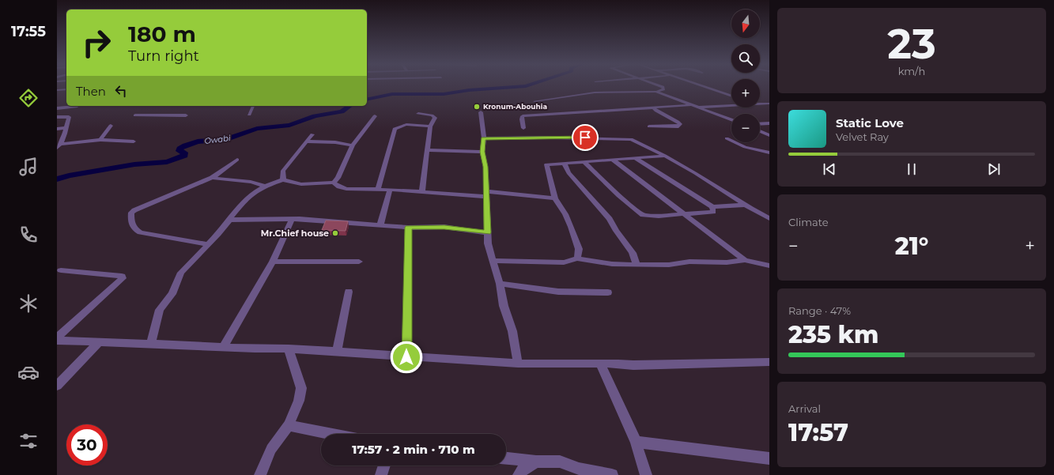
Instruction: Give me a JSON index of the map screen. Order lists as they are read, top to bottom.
{
  "water": ["Owabi"],
  "places": ["Kronum-Abouhia", "Mr.Chief house"],
  "north": "bottom",
  "page": {
    "tabs": "17:55",
    "tile": [
      ["23", "km/h"],
      "Climate",
      ["Range · 47%", "235 km"],
      ["Arrival", "17:57"]
    ],
    "map_buttons": ["+", "−"],
    "turn": ["180 m", "Turn right"],
    "then": "Then",
    "song": ["Static Love", "Velvet Ray"],
    "heat": ["−", "21°", "+"],
    "limit": "30",
    "trip": "17:57 · 2 min · 710 m"
  }
}
